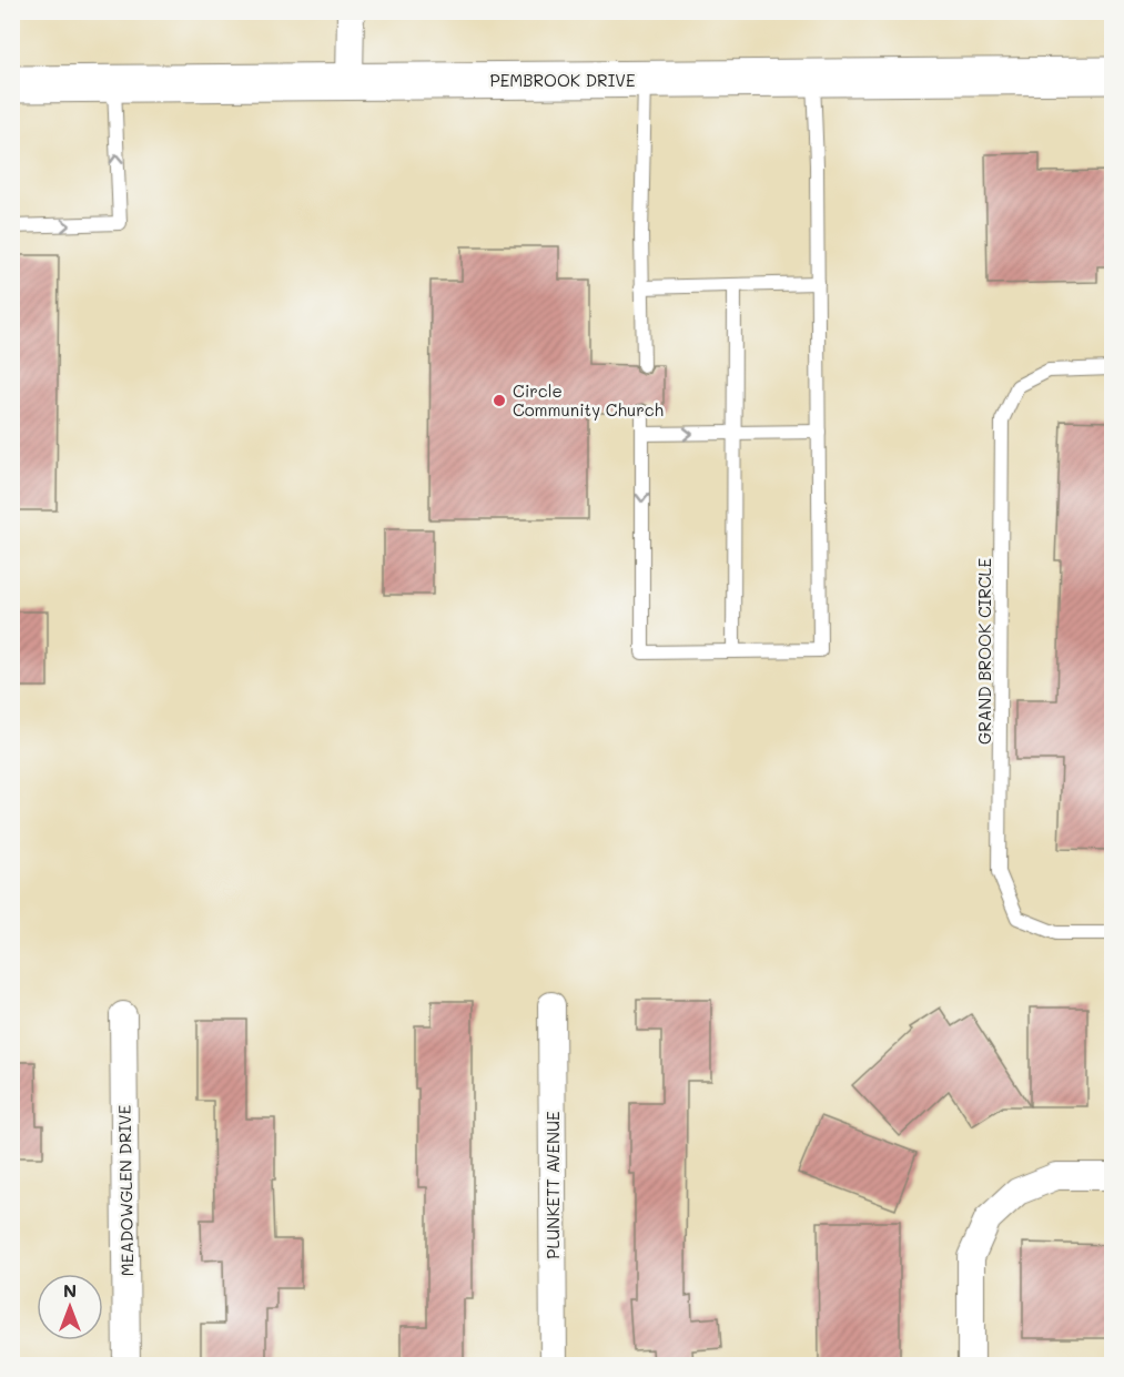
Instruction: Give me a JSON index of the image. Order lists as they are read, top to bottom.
{
  "streets": {
    "street": ["PEMBROOK DRIVE", "PLUNKETT AVENUE", "MEADOWGLEN DRIVE"],
    "lane": ["GRAND BROOK CIRCLE"]
  },
  "places": ["Circle Community Church"],
  "north": "top"
}
